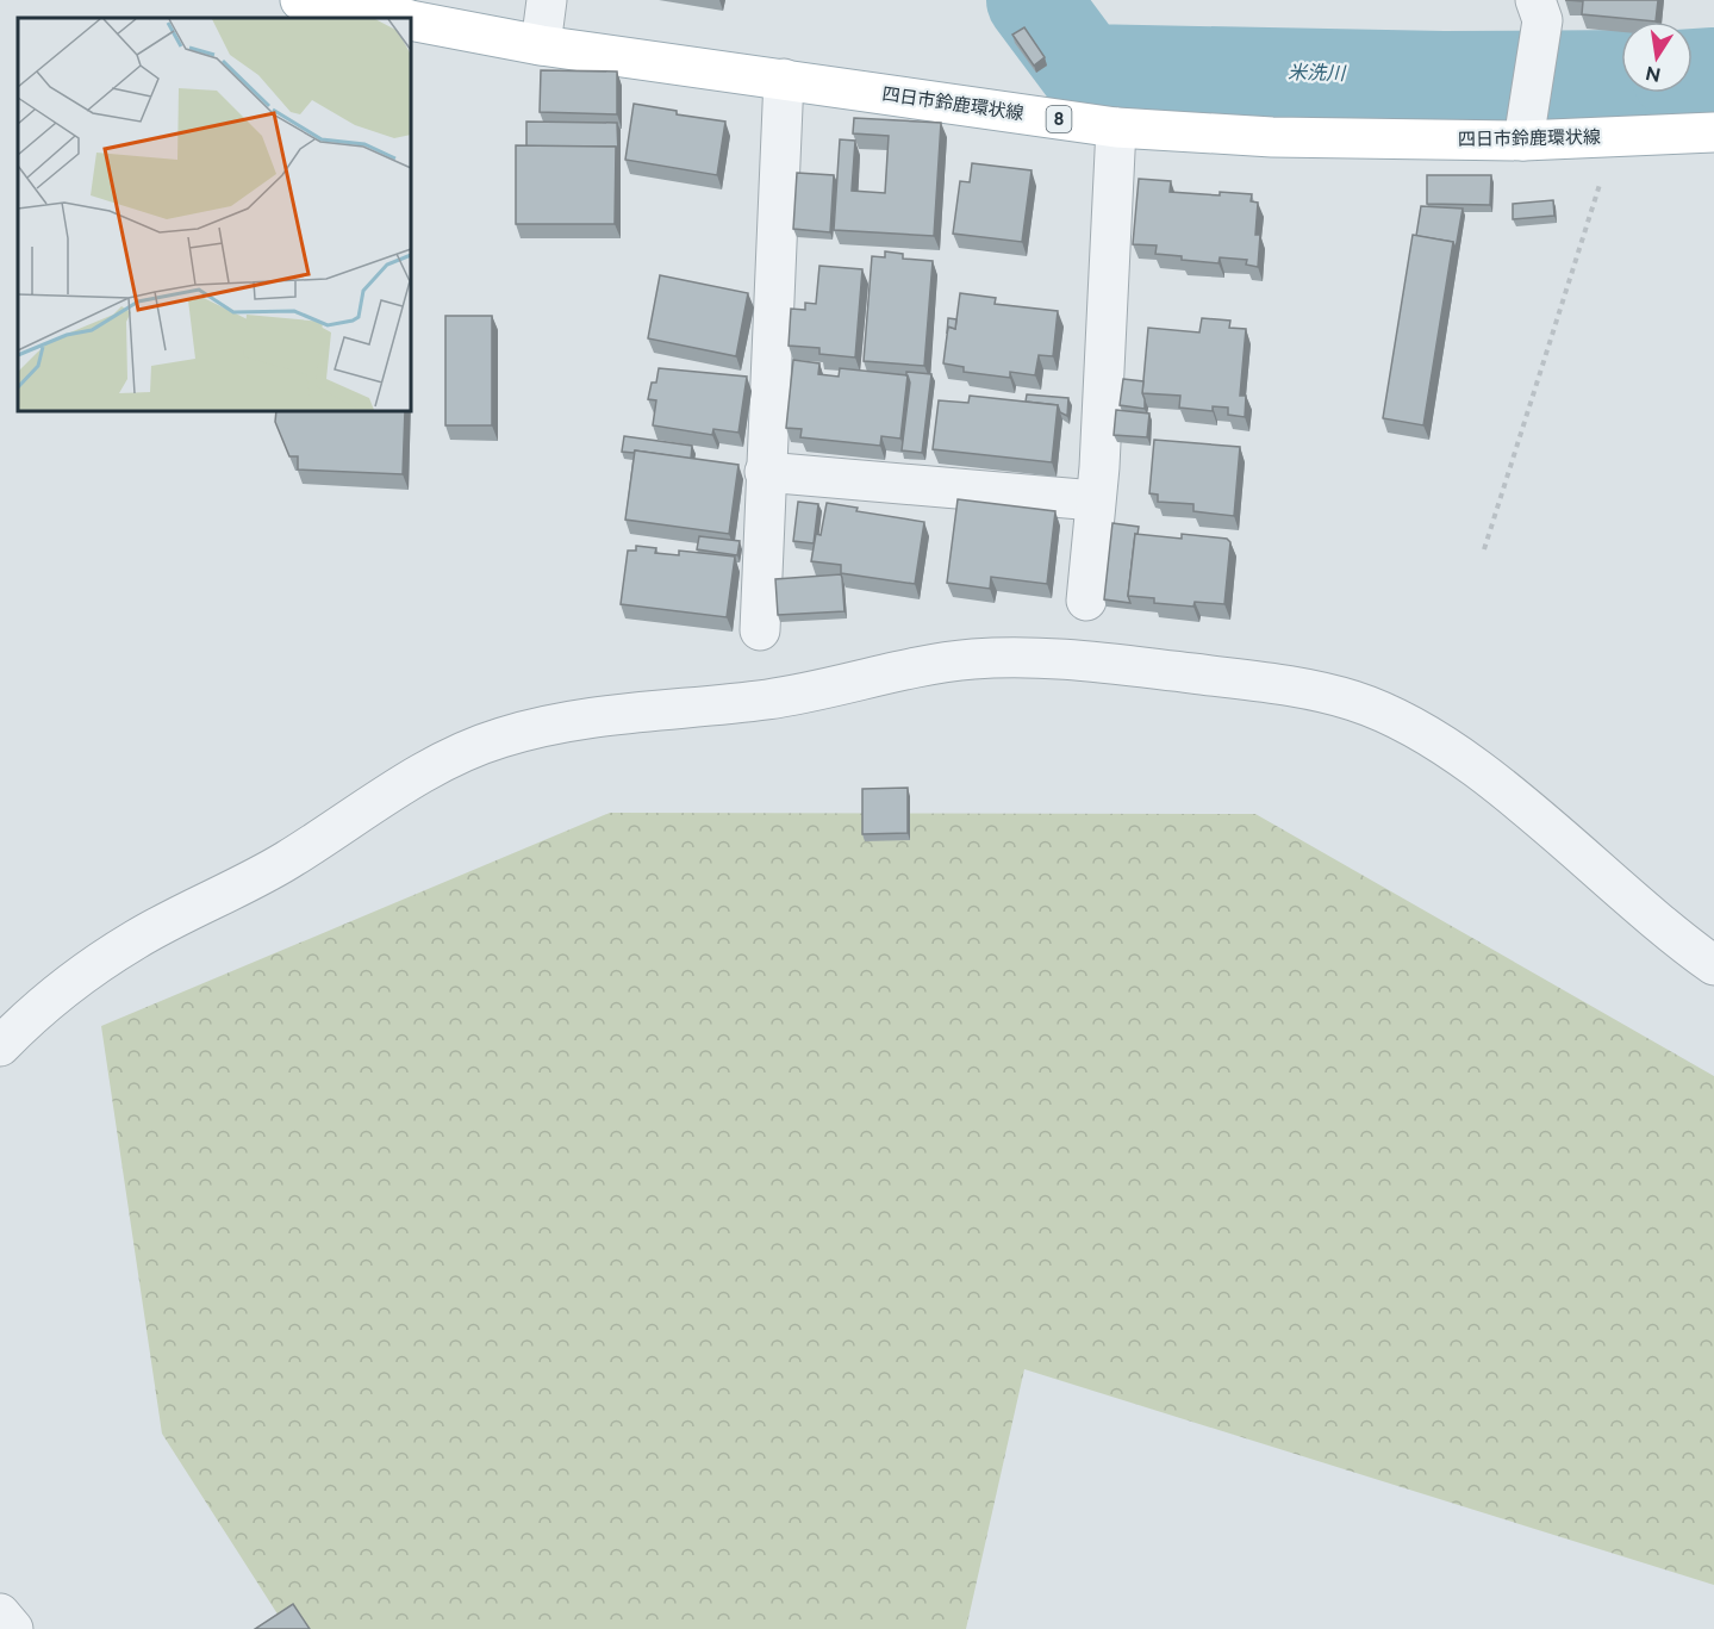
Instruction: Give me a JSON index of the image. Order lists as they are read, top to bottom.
{
  "streets": {
    "main road": ["四日市鈴鹿環状線", "8"]
  },
  "water": ["米洗川"],
  "north": "bottom"
}
